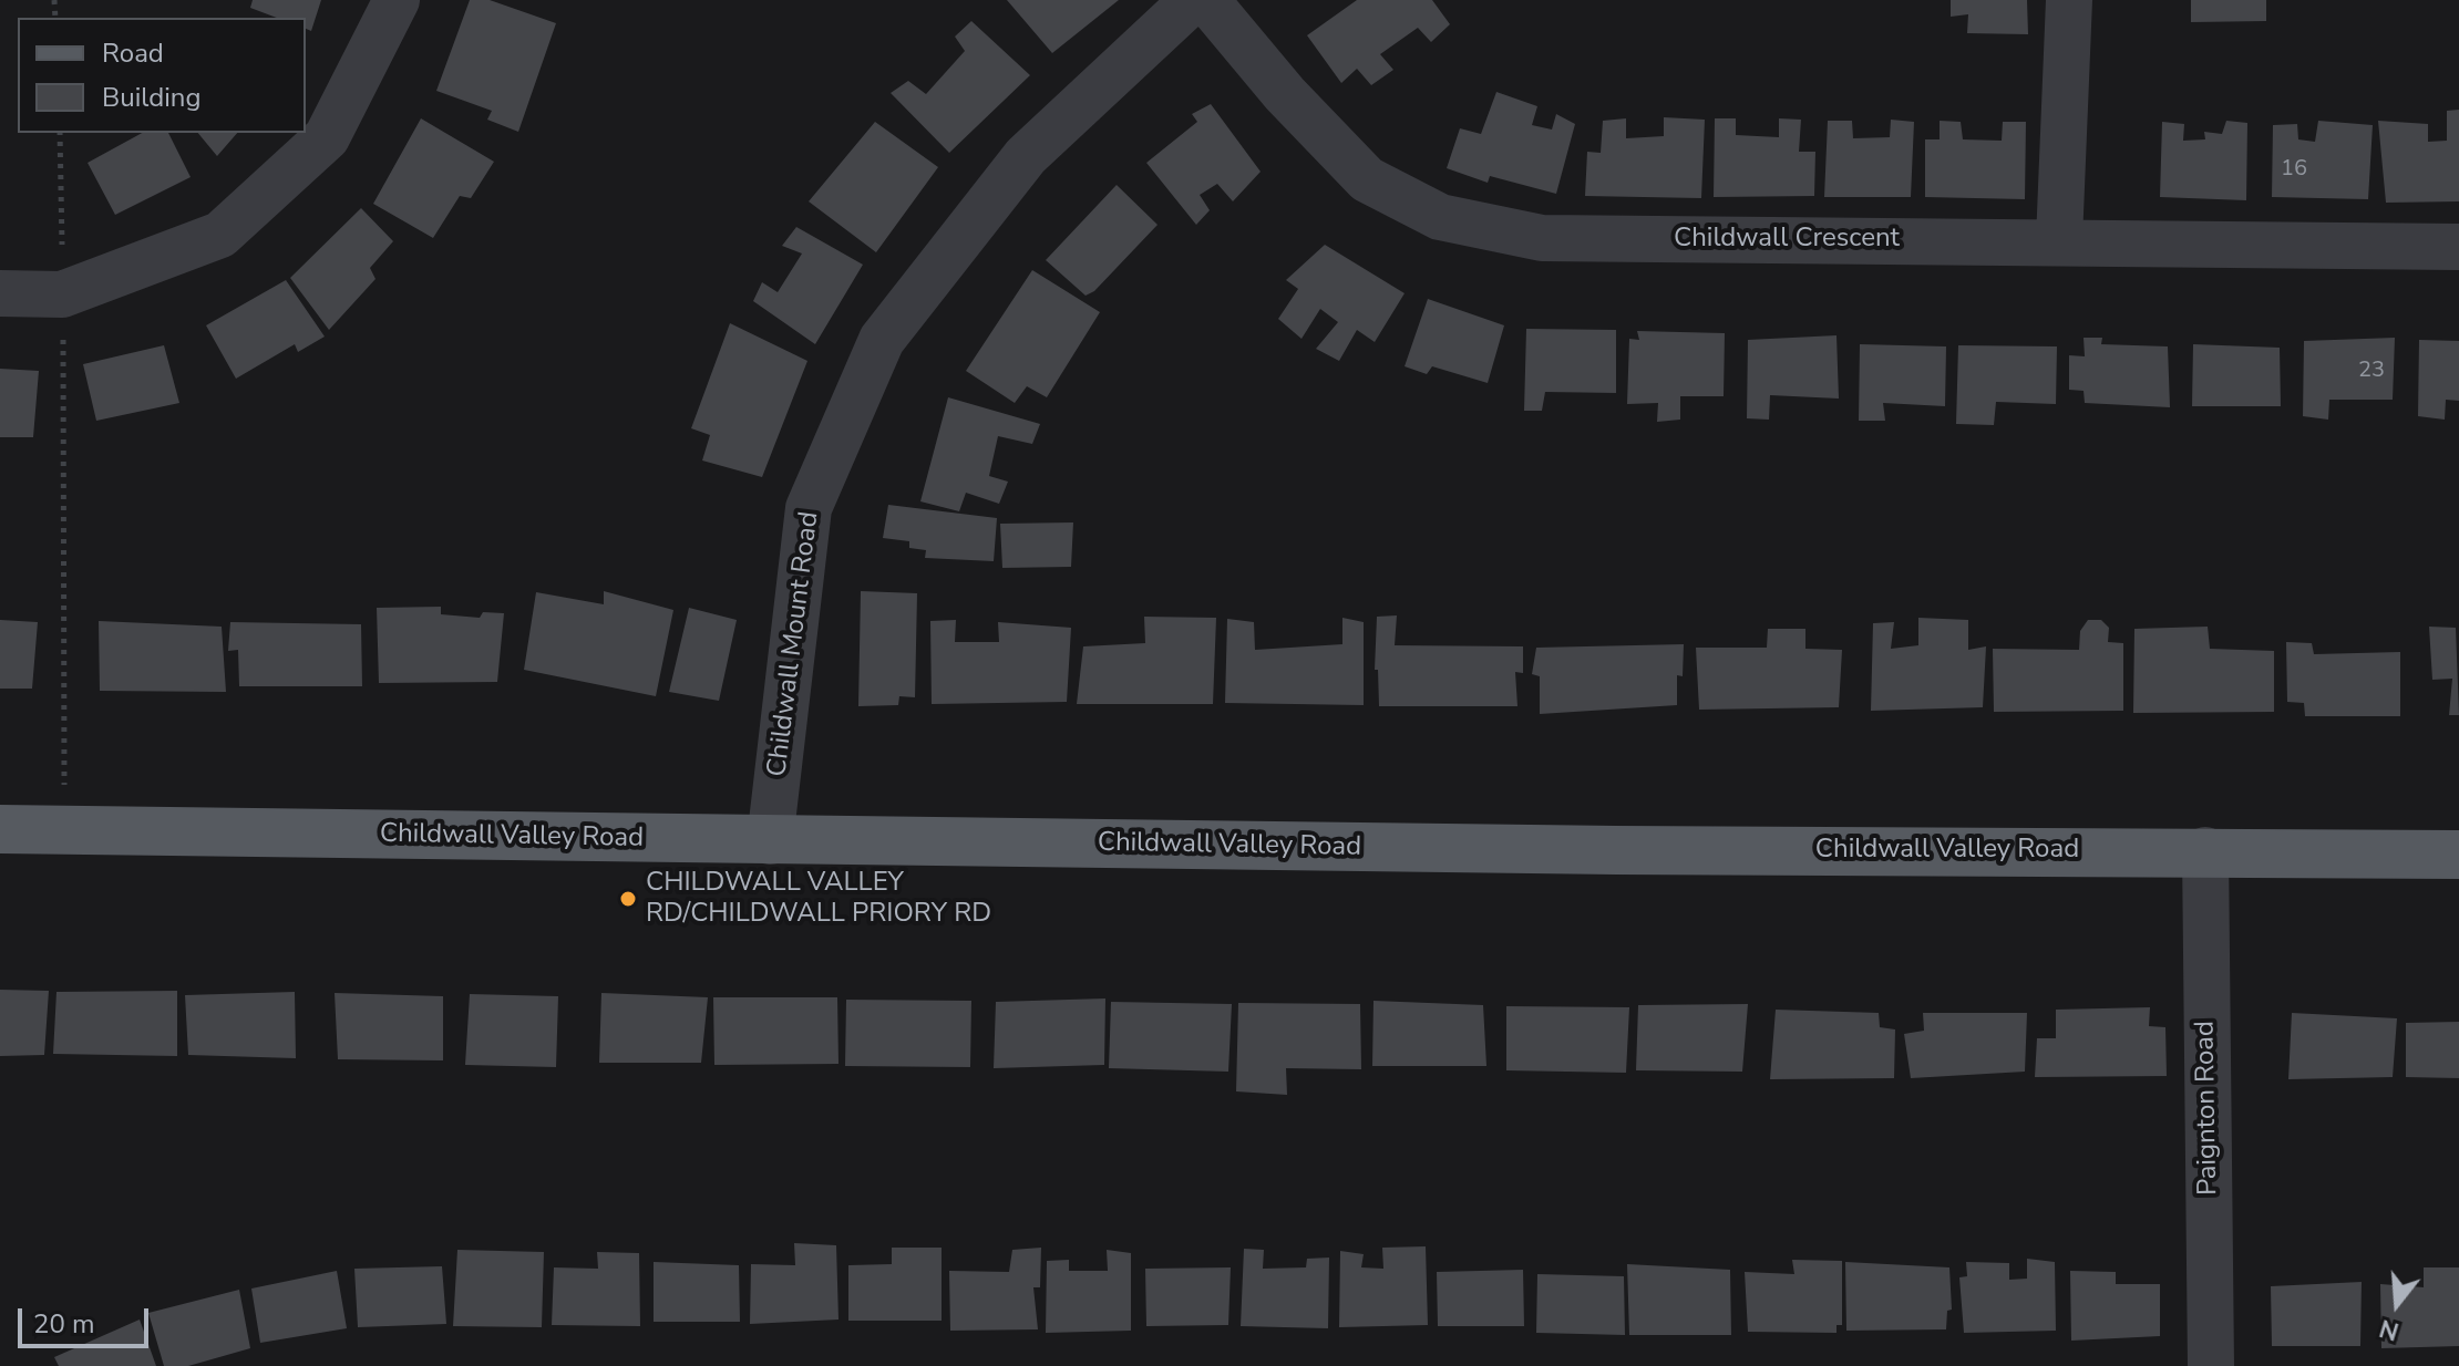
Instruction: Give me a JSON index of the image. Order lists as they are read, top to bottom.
{
  "streets": {
    "main road": ["Childwall Valley Road"],
    "street": ["Childwall Crescent", "Childwall Mount Road", "Paignton Road"]
  },
  "crossings": [
    ["Childwall Mount Road", "Childwall Valley Road"],
    ["Childwall Valley Road", "Paignton Road"]
  ],
  "places": ["CHILDWALL VALLEY RD/CHILDWALL PRIORY RD"],
  "house_numbers": ["16", "23"],
  "legend": ["Road", "Building"],
  "scale_bar": "20 m",
  "north": "bottom"
}
